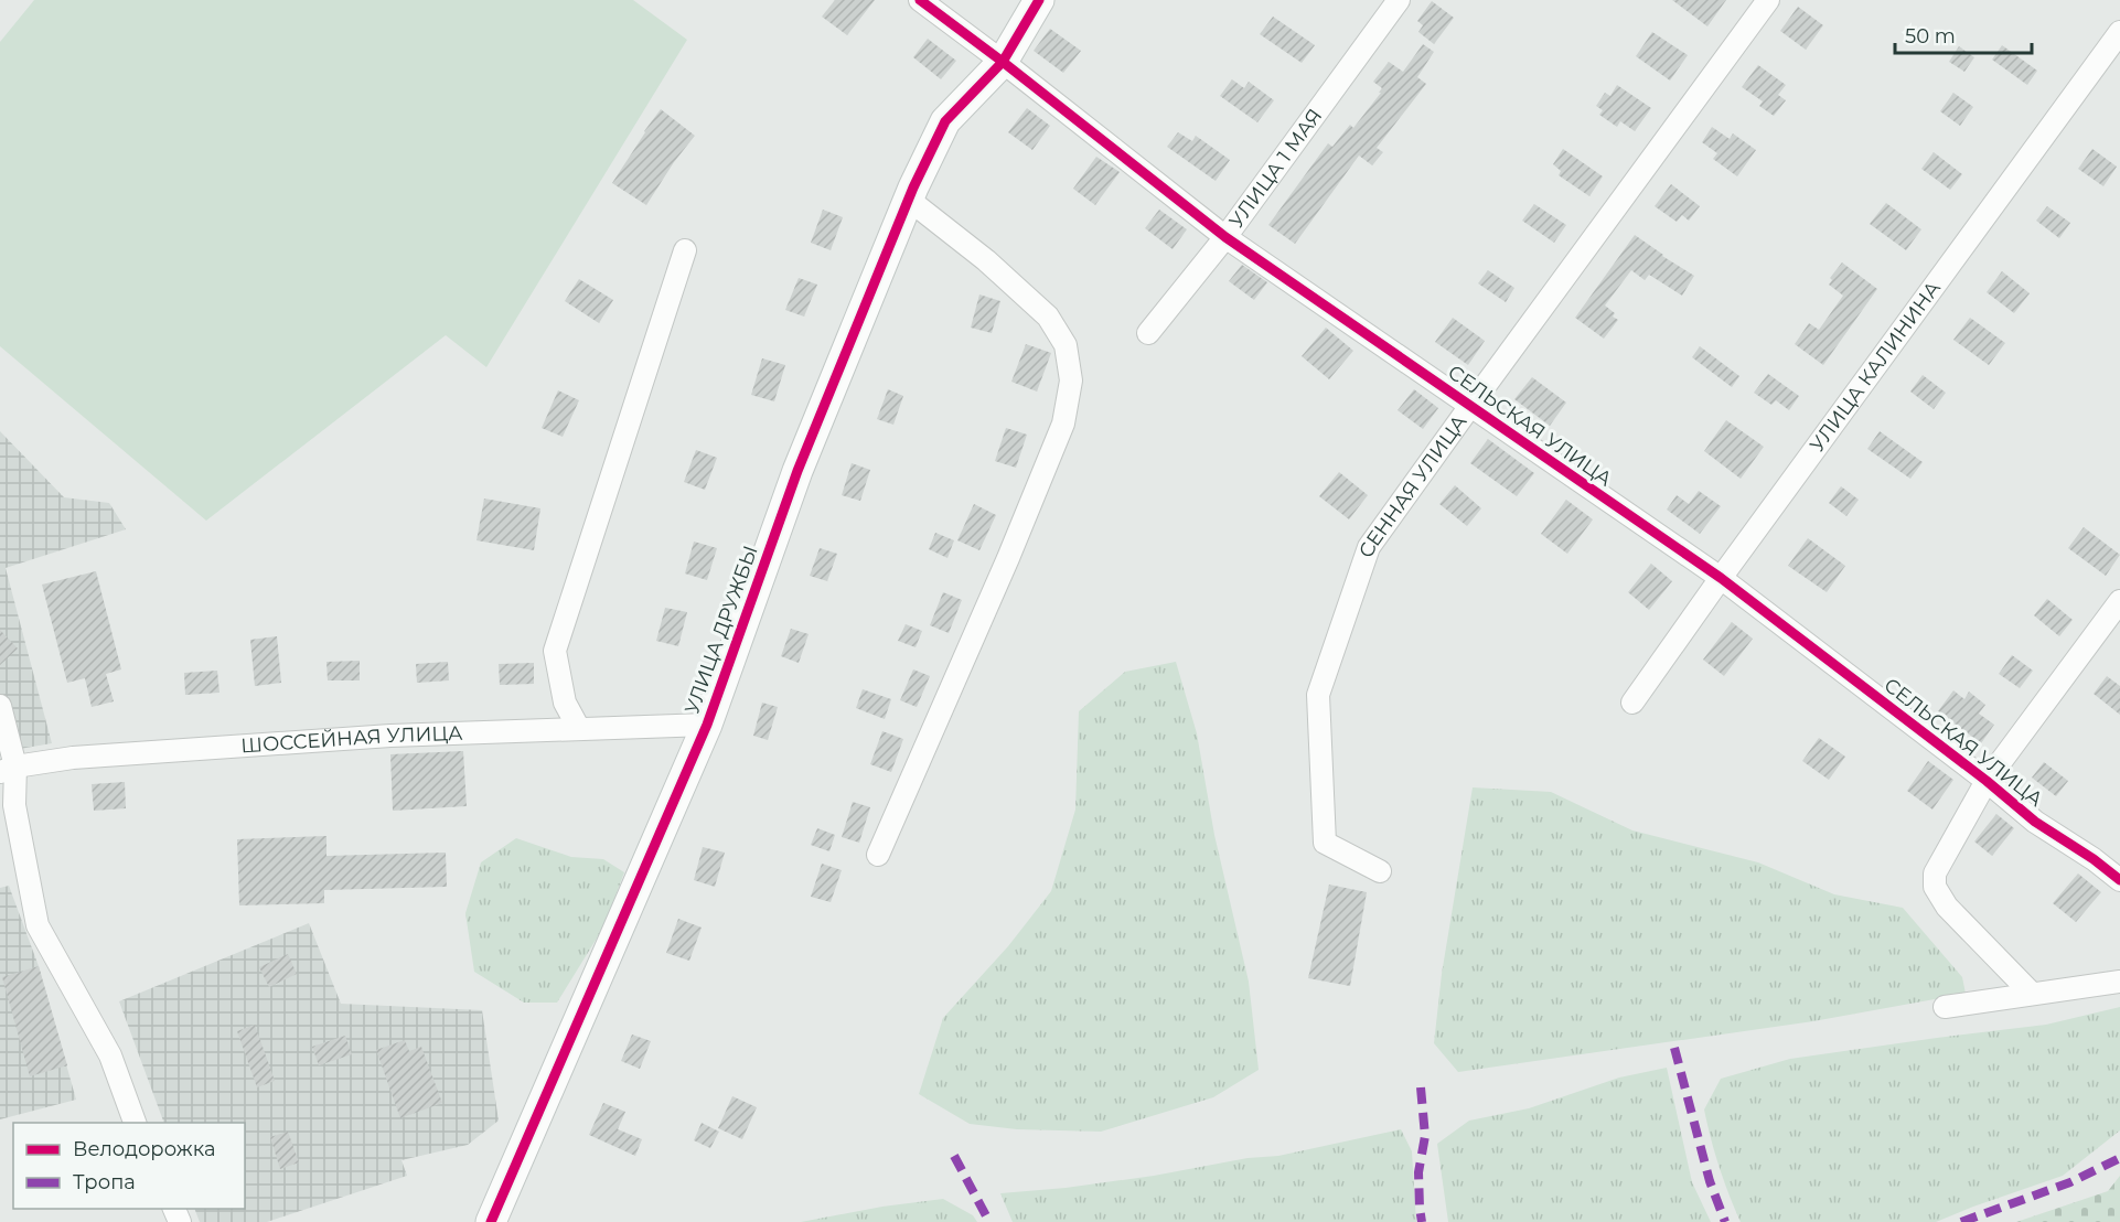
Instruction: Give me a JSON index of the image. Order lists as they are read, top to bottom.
{
  "streets": {
    "street": [
      "УЛИЦА 1 МАЯ",
      "УЛИЦА КАЛИНИНА",
      "СЕЛЬСКАЯ УЛИЦА",
      "СЕННАЯ УЛИЦА",
      "УЛИЦА ДРУЖБЫ",
      "ШОССЕЙНАЯ УЛИЦА"
    ]
  },
  "crossings": [
    ["УЛИЦА 1 МАЯ", "СЕЛЬСКАЯ УЛИЦА"],
    ["УЛИЦА КАЛИНИНА", "СЕЛЬСКАЯ УЛИЦА"],
    ["СЕЛЬСКАЯ УЛИЦА", "СЕННАЯ УЛИЦА"],
    ["СЕЛЬСКАЯ УЛИЦА", "УЛИЦА ДРУЖБЫ"],
    ["УЛИЦА ДРУЖБЫ", "ШОССЕЙНАЯ УЛИЦА"]
  ],
  "legend": ["Велодорожка", "Тропа"],
  "scale_bar": "50 m"
}
